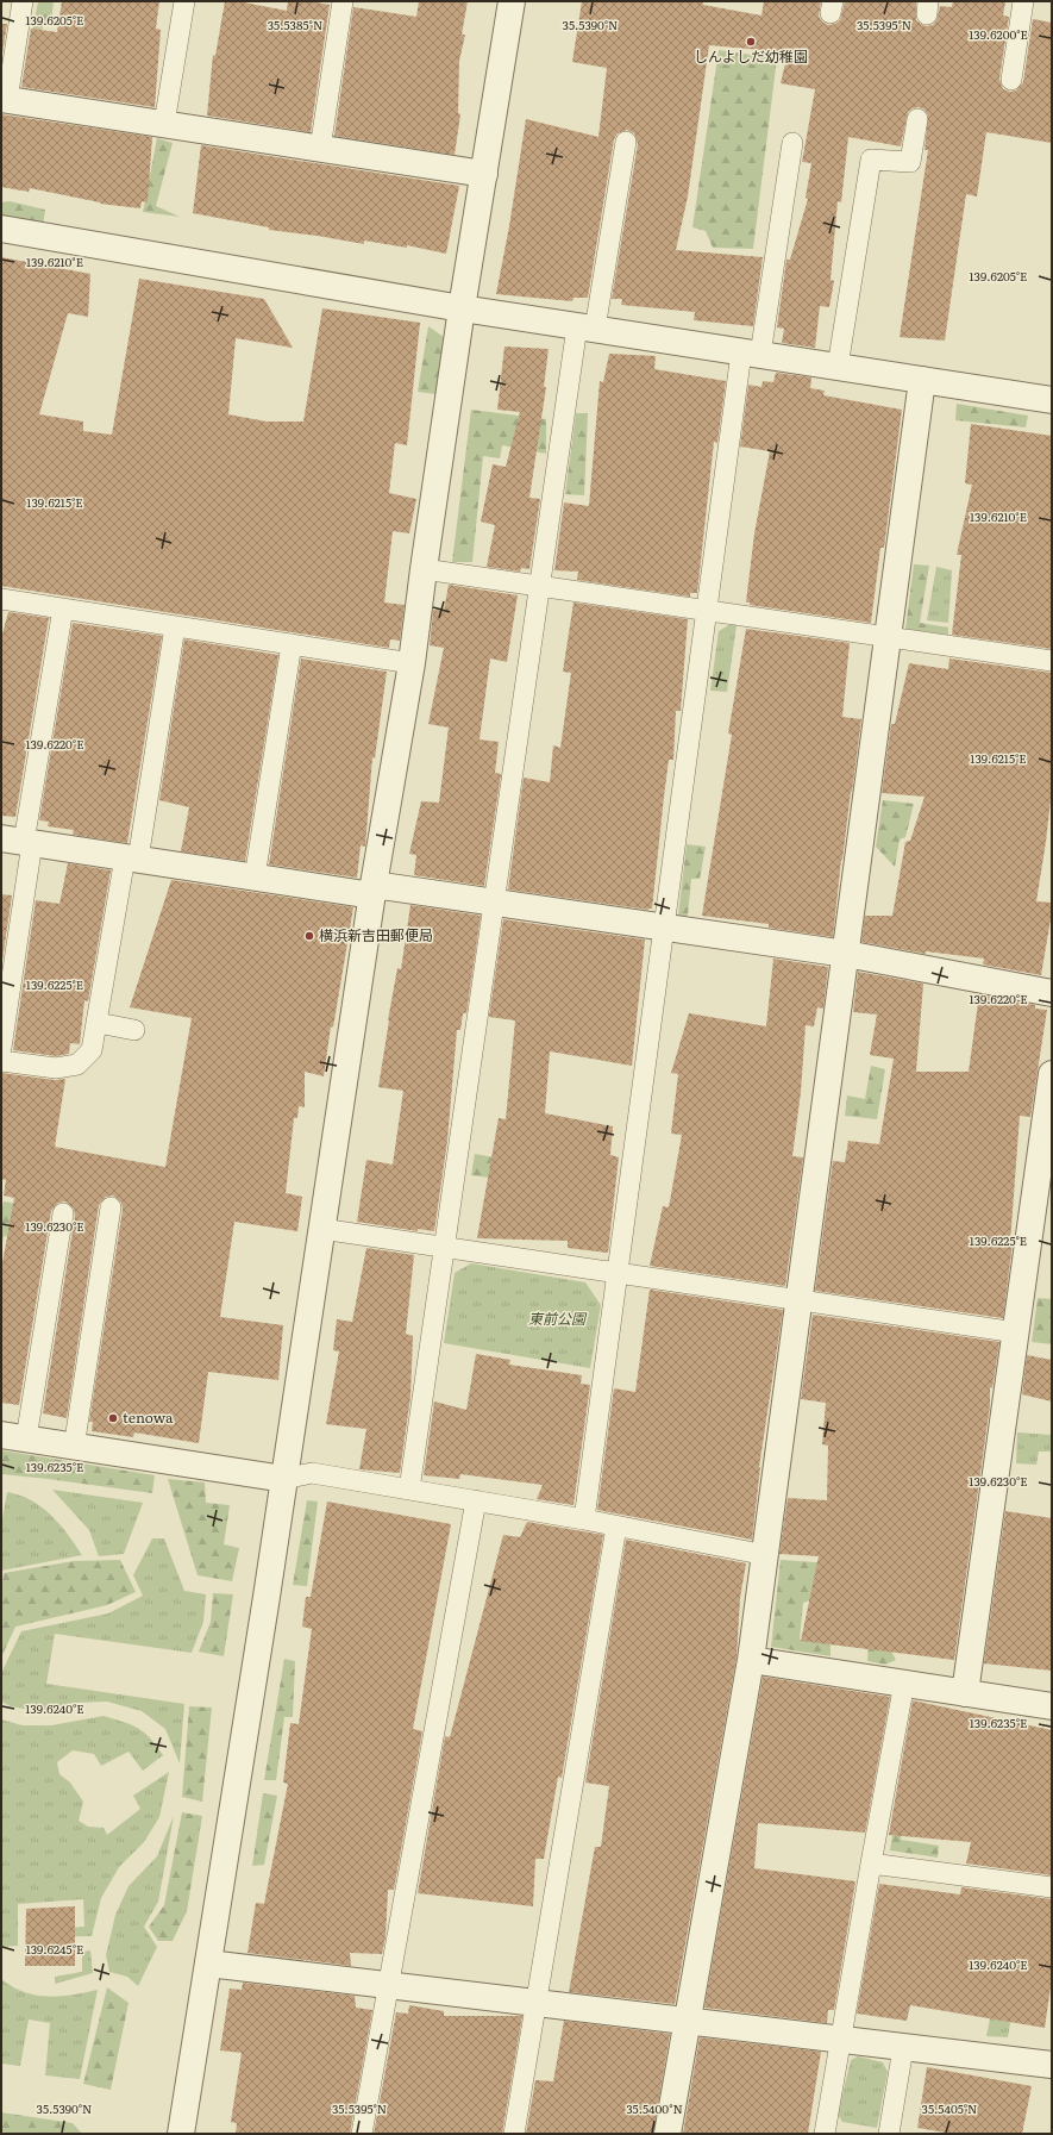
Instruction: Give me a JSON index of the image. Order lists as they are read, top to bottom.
{
  "parks": ["東前公園"],
  "places": ["しんよしだ幼稚園", "横浜新吉田郵便局", "tenowa"],
  "coordinates": [
    "139.6205°E",
    "35.5390°N",
    "35.5395°N",
    "35.5385°N",
    "139.6200°E",
    "139.6210°E",
    "139.6215°E",
    "139.6220°E",
    "139.6225°E",
    "139.6230°E",
    "139.6235°E",
    "139.6240°E",
    "139.6245°E",
    "35.5400°N",
    "35.5405°N"
  ]
}
